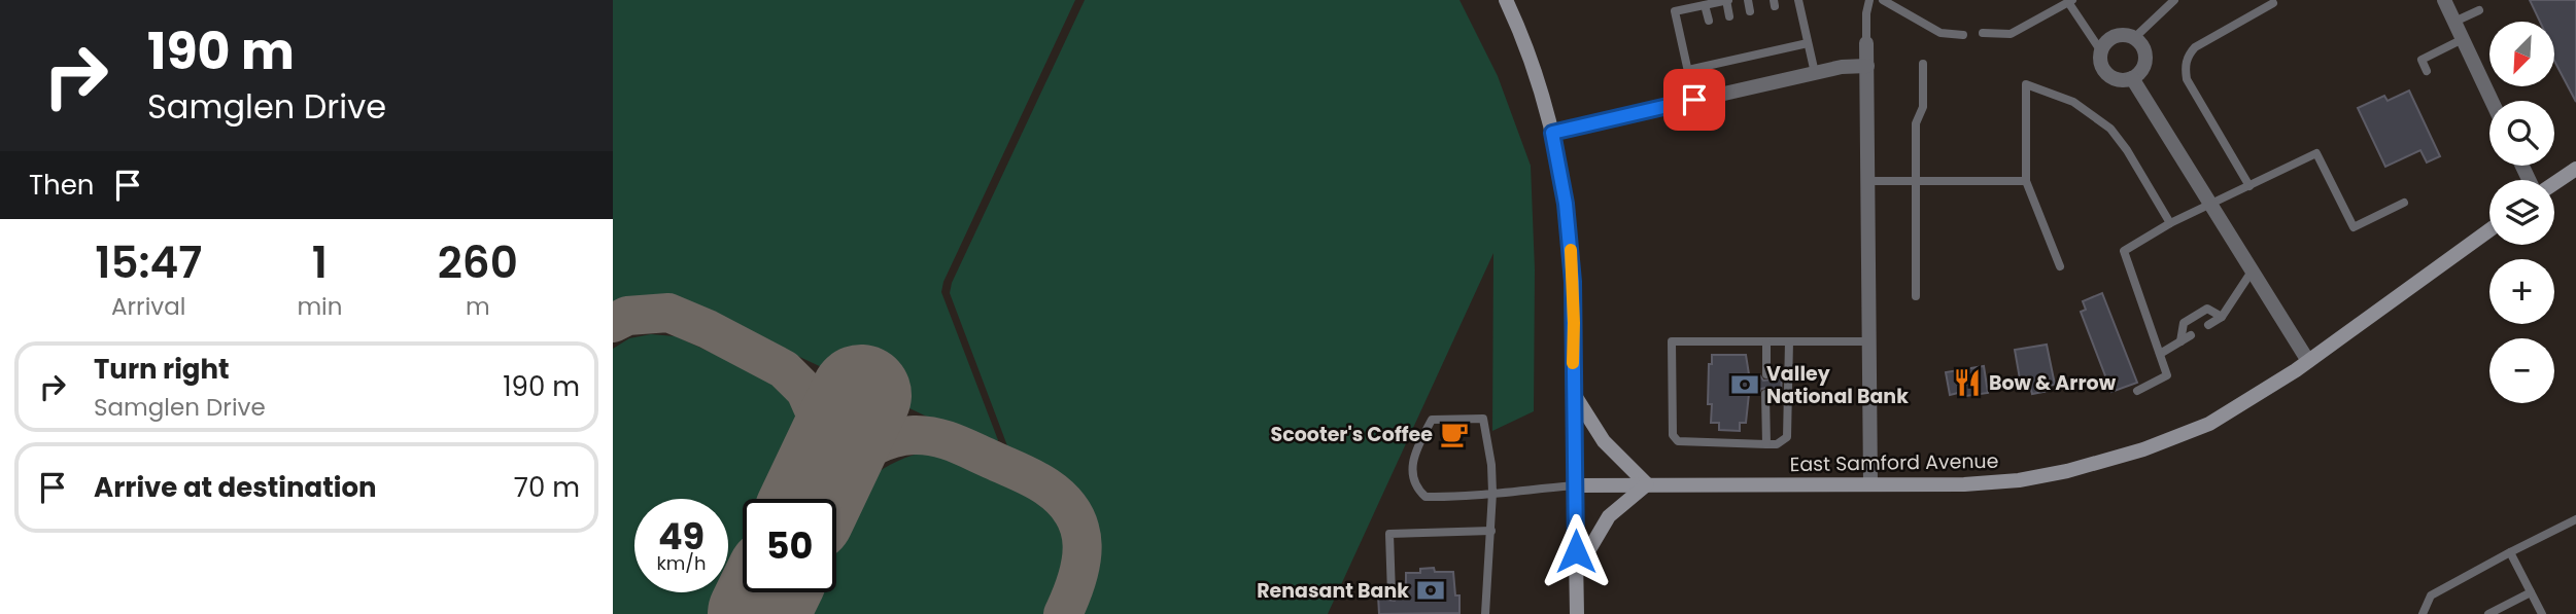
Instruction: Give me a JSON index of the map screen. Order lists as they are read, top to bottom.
{
  "streets": {
    "street": ["East Samford Avenue"]
  },
  "places": {
    "restaurant": ["Bow & Arrow"],
    "bank": ["Valley National Bank", "Renasant Bank"],
    "cafe": ["Scooter's Coffee"]
  },
  "north": "bottom left",
  "page": {
    "turn": ["190 m", "Samglen Drive"],
    "map_buttons": ["+", "−"],
    "then": "Then",
    "eta": [
      "15:47",
      "Arrival",
      "1",
      "min",
      "260",
      "m"
    ],
    "list": [
      {
        "name": "Turn right",
        "note": "Samglen Drive",
        "value": "190 m"
      },
      {
        "name": "Arrive at destination",
        "value": "70 m"
      }
    ],
    "speed": "49 km/h",
    "limit": "50"
  }
}
